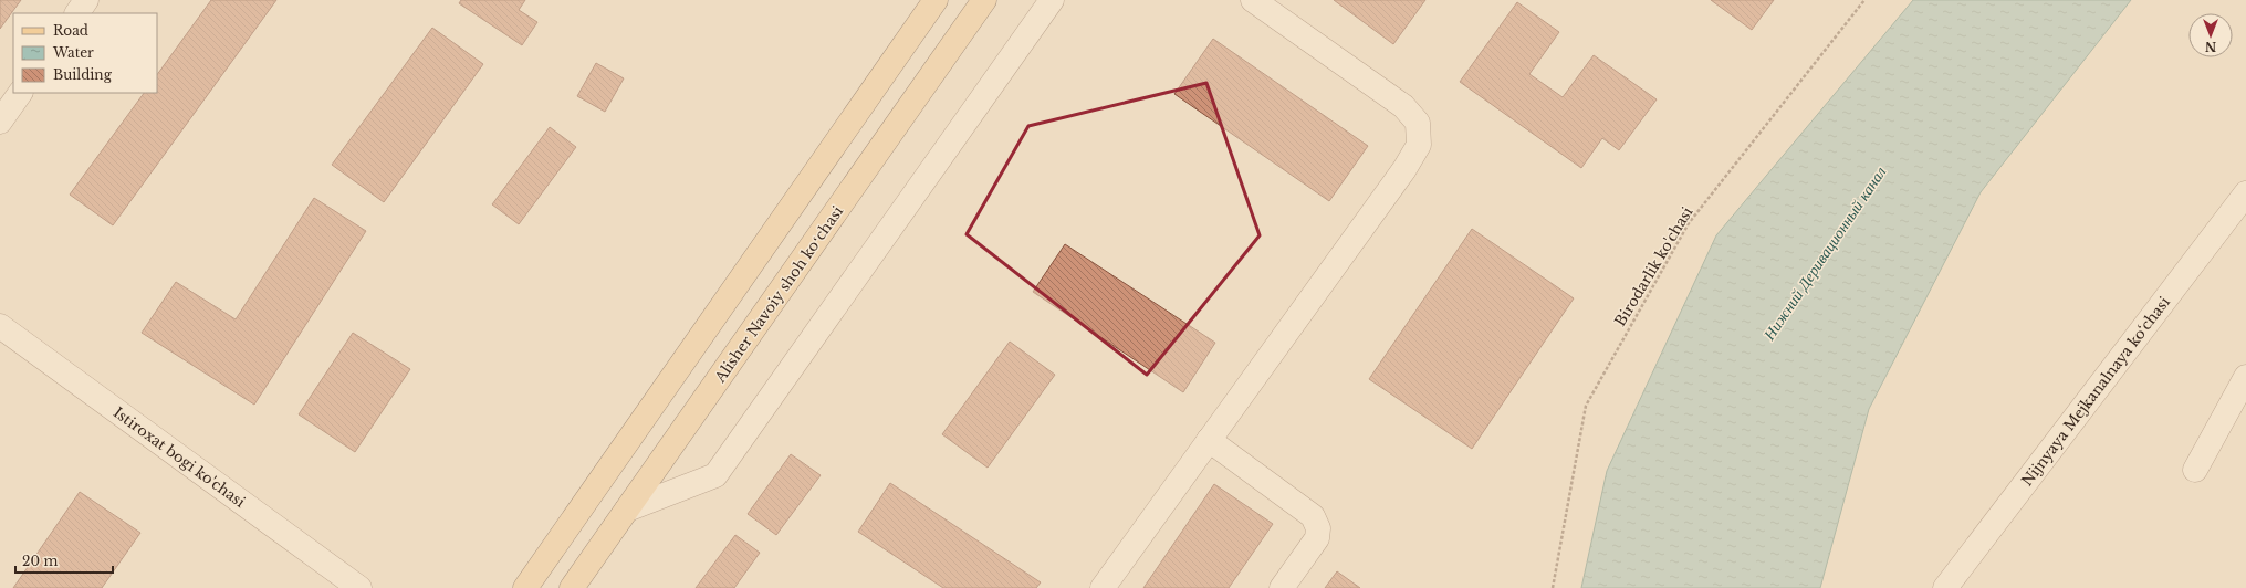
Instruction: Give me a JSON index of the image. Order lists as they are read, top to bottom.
{
  "streets": {
    "main road": ["Alisher Navoiy shoh koʻchasi"],
    "street": ["Nijnyaya Mejkanalnaya ko‘chasi", "Istiroxat bogi ko'chasi"],
    "path": ["Birodarlik ko'chasi"]
  },
  "water": ["Нижний Деривационный канал"],
  "legend": ["Road", "Water", "Building"],
  "scale_bar": "20 m",
  "north": "bottom"
}
